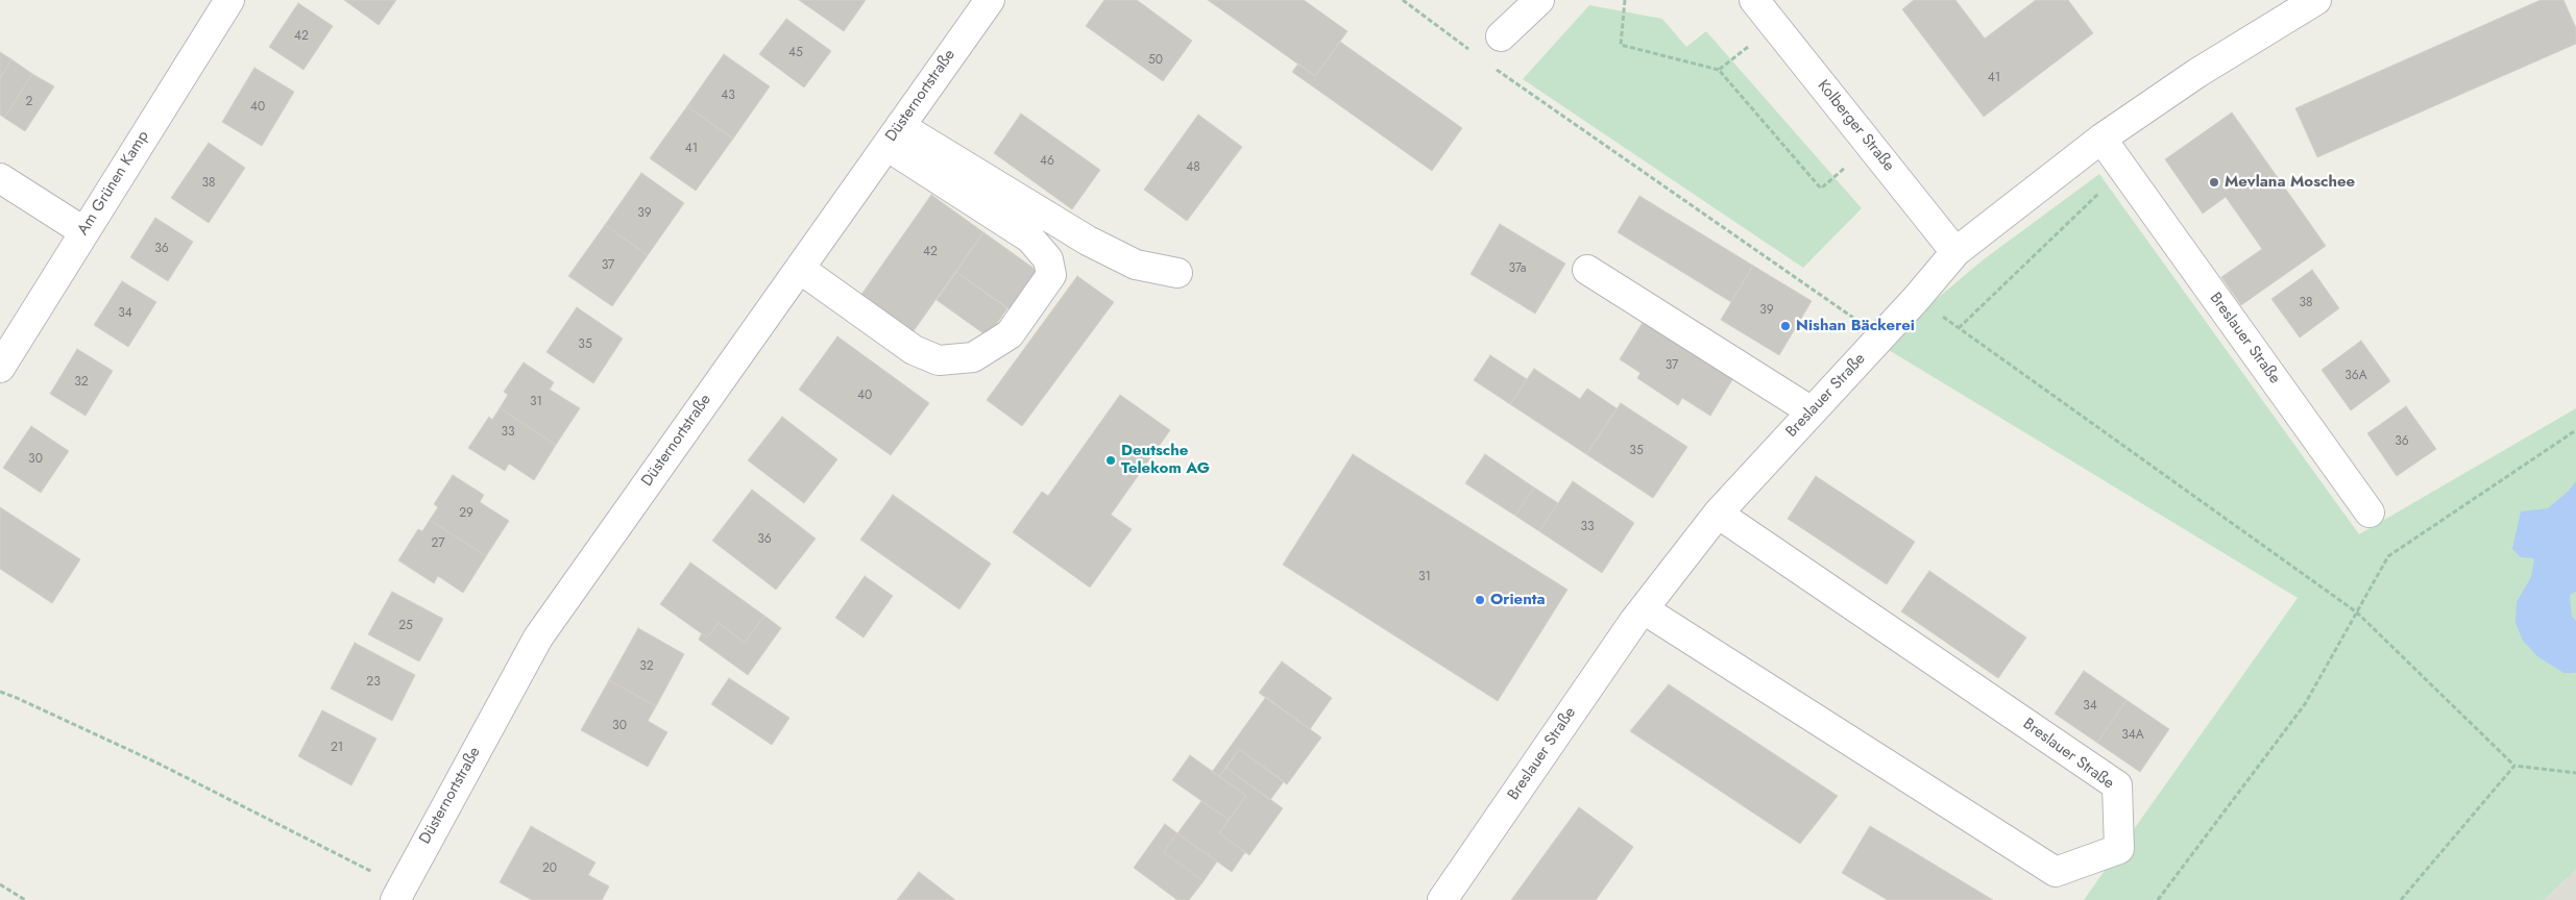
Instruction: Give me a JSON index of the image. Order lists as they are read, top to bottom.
{
  "streets": {
    "street": [
      "Düsternortstraße",
      "Kolberger Straße",
      "Am Grünen Kamp",
      "Breslauer Straße"
    ]
  },
  "crossings": [
    ["Kolberger Straße", "Breslauer Straße"]
  ],
  "places": [
    "Mevlana Moschee",
    "Nishan Bäckerei",
    "Deutsche Telekom AG",
    "Orienta"
  ],
  "house_numbers": [
    "42",
    "45",
    "50",
    "41",
    "43",
    "2",
    "40",
    "41",
    "46",
    "48",
    "38",
    "39",
    "36",
    "42",
    "37",
    "37a",
    "38",
    "39",
    "34",
    "35",
    "37",
    "36A",
    "32",
    "40",
    "31",
    "33",
    "36",
    "35",
    "30",
    "29",
    "33",
    "36",
    "27",
    "31",
    "25",
    "32",
    "23",
    "34",
    "30",
    "34A",
    "21",
    "20"
  ]
}
